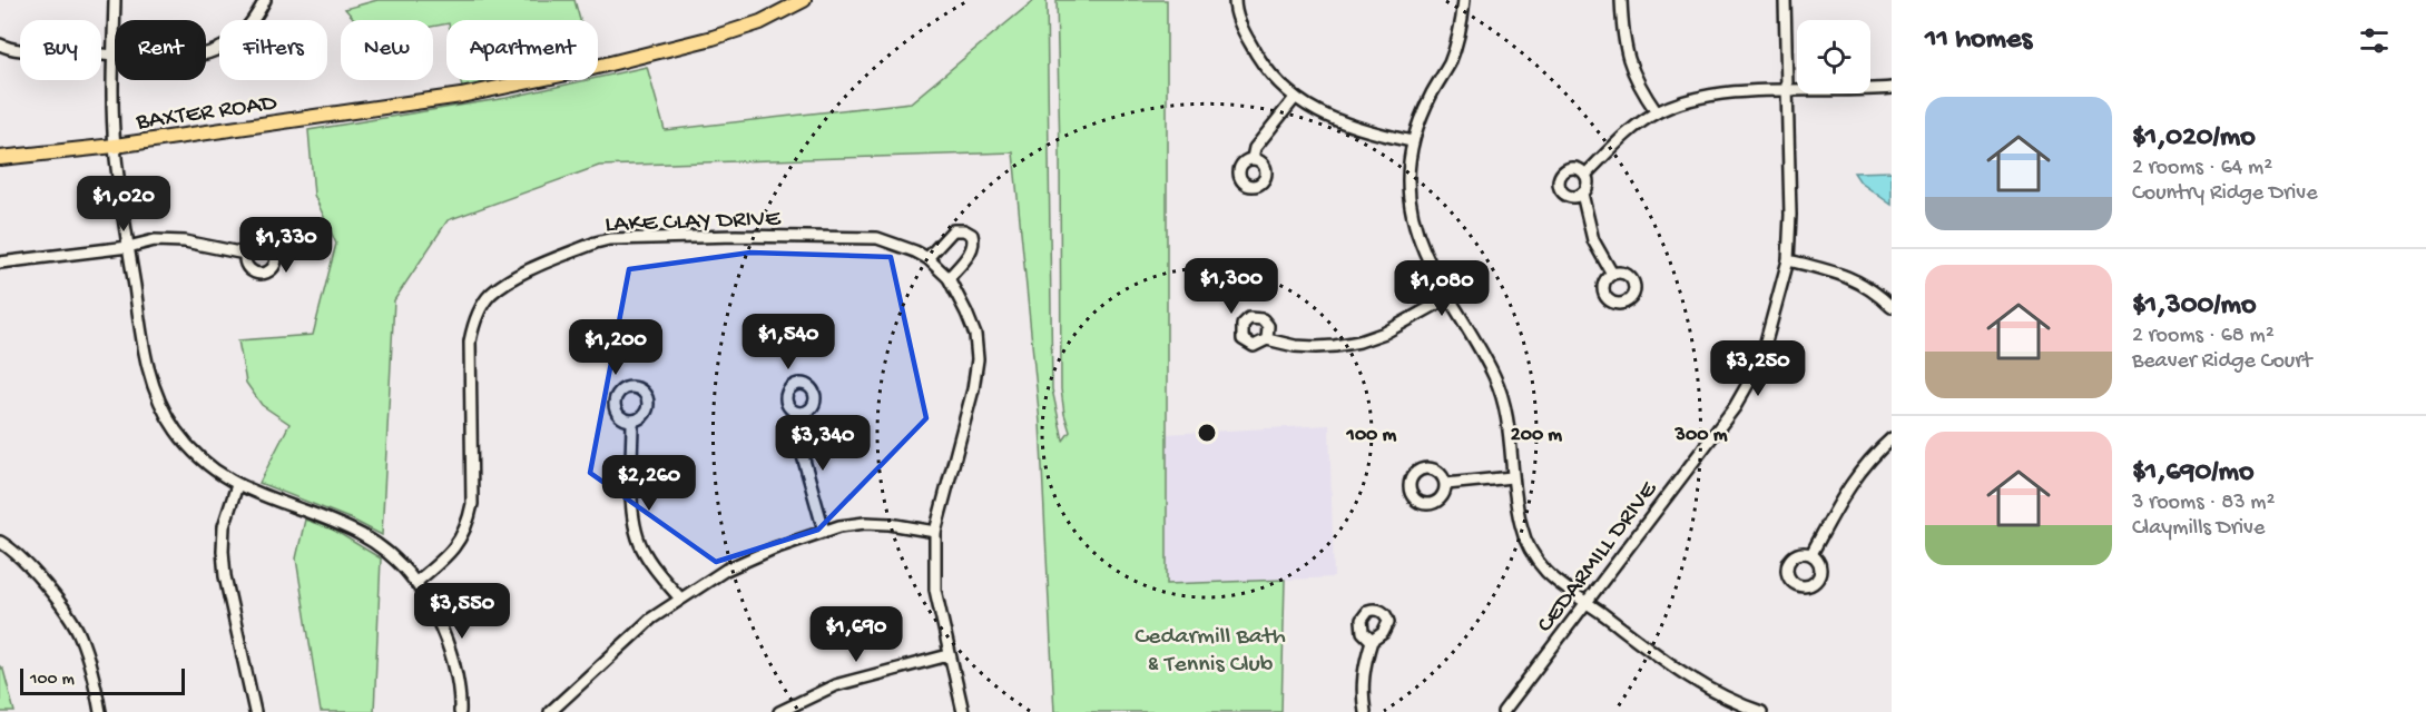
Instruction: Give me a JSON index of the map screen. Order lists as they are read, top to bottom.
{
  "streets": {
    "main road": ["BAXTER ROAD"],
    "street": ["LAKE CLAY DRIVE", "CEDARMILL DRIVE"]
  },
  "parks": ["Cedarmill Bath & Tennis Club"],
  "scale_bar": "100 m",
  "page": {
    "heading": "11 homes",
    "chip": [
      "Buy",
      "Rent",
      "Filters",
      "New",
      "Apartment"
    ],
    "list": [
      {
        "name": "$1,020/mo",
        "note": "2 rooms · 64 m² · Country Ridge Drive"
      },
      {
        "name": "$1,300/mo",
        "note": "2 rooms · 68 m² · Beaver Ridge Court"
      },
      {
        "name": "$1,690/mo",
        "note": "3 rooms · 83 m² · Claymills Drive"
      }
    ],
    "price": [
      "$1,020",
      "$1,330",
      "$1,300",
      "$1,080",
      "$1,540",
      "$1,200",
      "$3,250",
      "$3,340",
      "$2,260",
      "$3,550",
      "$1,690"
    ],
    "scale": "100 m"
  },
  "rings": ["100 m", "200 m", "300 m"]
}
